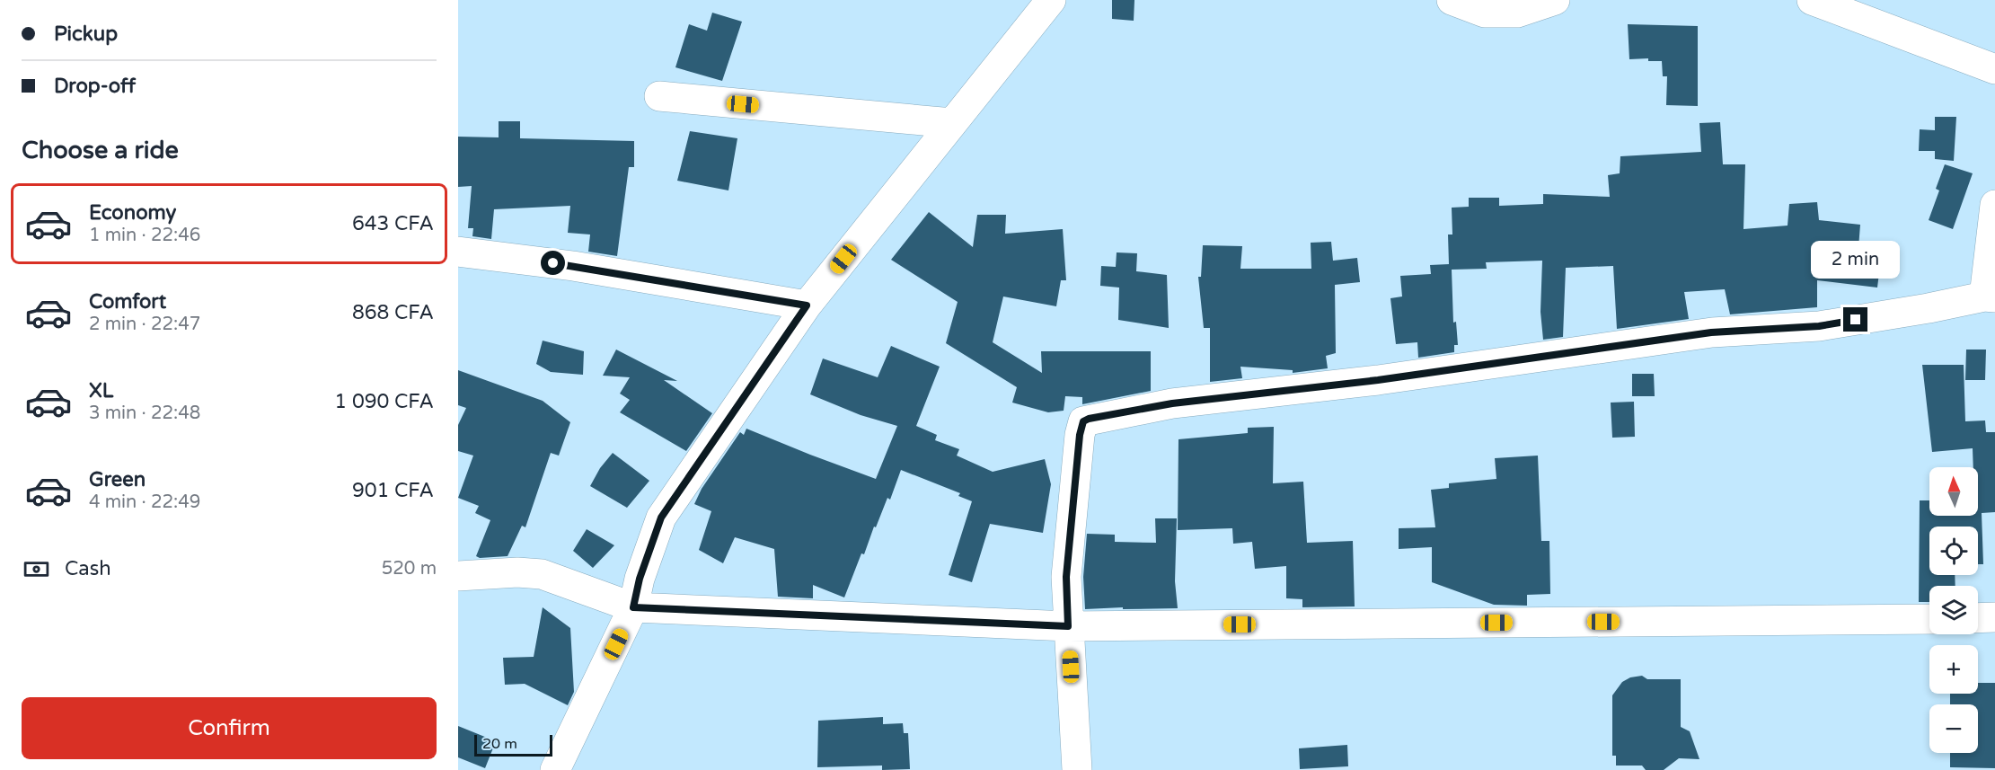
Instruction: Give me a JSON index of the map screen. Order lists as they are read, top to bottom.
{
  "scale_bar": "20 m",
  "north": "top",
  "page": {
    "banner": ["Pickup", "Drop-off"],
    "heading": "Choose a ride",
    "list": [
      {
        "name": "Economy",
        "note": "1 min · 22:46",
        "value": "643 CFA"
      },
      {
        "name": "Comfort",
        "note": "2 min · 22:47",
        "value": "868 CFA"
      },
      {
        "name": "XL",
        "note": "3 min · 22:48",
        "value": "1 090 CFA"
      },
      {
        "name": "Green",
        "note": "4 min · 22:49",
        "value": "901 CFA"
      }
    ],
    "bubble": "2 min",
    "map_buttons": ["+", "−"],
    "pay": ["Cash", "520 m"],
    "buttons": "Confirm",
    "scale": "20 m"
  }
}
